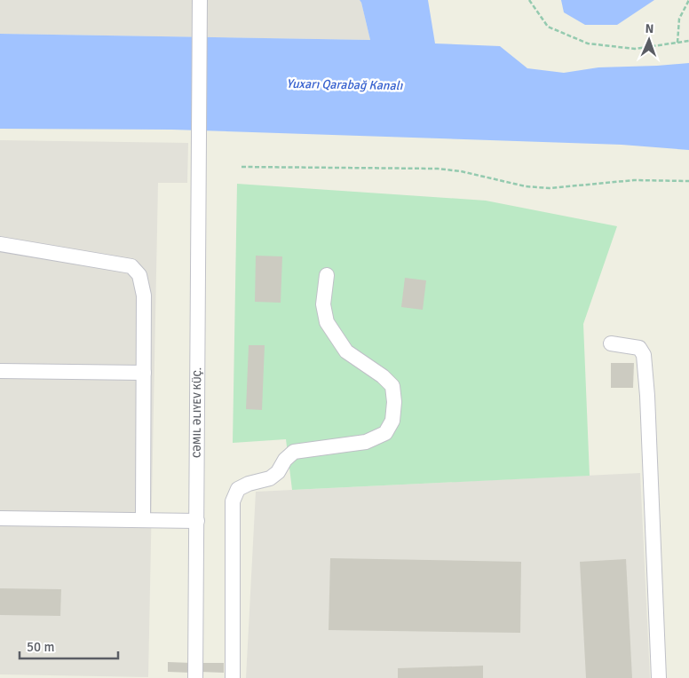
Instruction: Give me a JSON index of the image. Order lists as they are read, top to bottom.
{
  "streets": {
    "street": ["CƏMIL ƏLIYEV KÜÇ."]
  },
  "water": ["Yuxarı Qarabağ Kanalı"],
  "scale_bar": "50 m",
  "north": "top"
}
